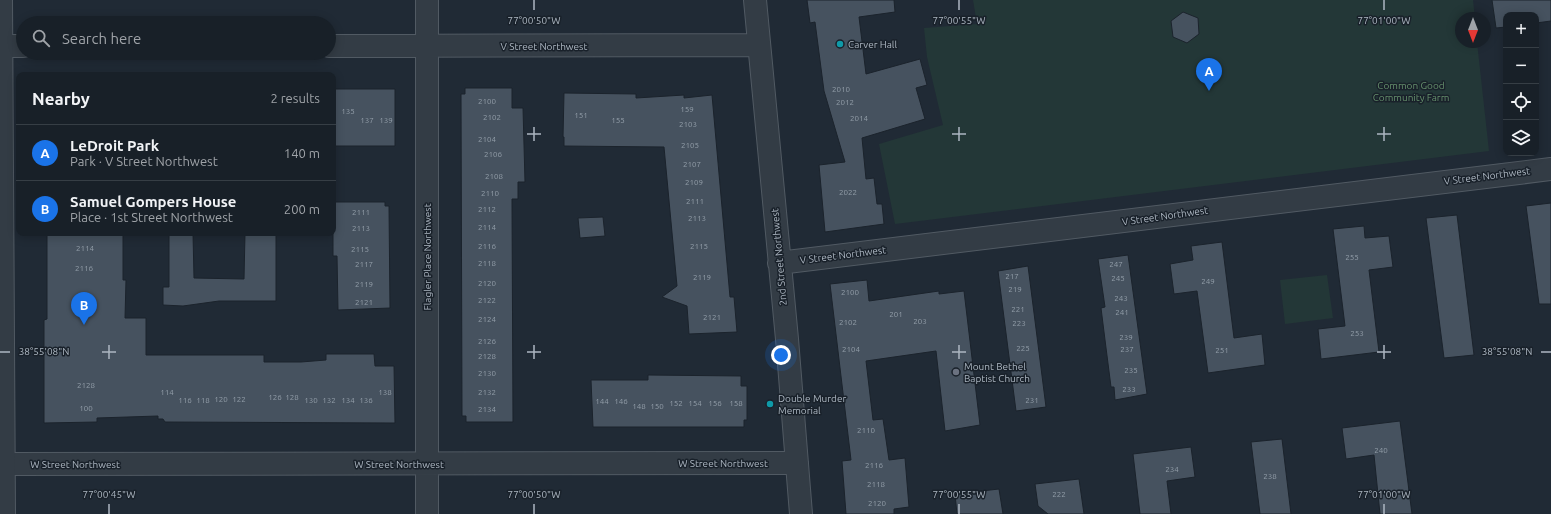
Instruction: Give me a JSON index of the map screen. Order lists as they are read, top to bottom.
{
  "streets": {
    "street": [
      "V Street Northwest",
      "Flagler Place Northwest",
      "2nd Street Northwest",
      "W Street Northwest"
    ]
  },
  "crossings": [
    ["V Street Northwest", "Flagler Place Northwest"],
    ["V Street Northwest", "2nd Street Northwest"],
    ["Flagler Place Northwest", "W Street Northwest"],
    ["2nd Street Northwest", "W Street Northwest"]
  ],
  "parks": ["Common Good Community Farm"],
  "places": ["Carver Hall", "Mount Bethel Baptist Church", "Double Murder Memorial"],
  "house_numbers": [
    "2010",
    "2100",
    "2012",
    "159",
    "135",
    "151",
    "2102",
    "2014",
    "137",
    "139",
    "155",
    "2103",
    "2104",
    "2105",
    "2106",
    "2107",
    "2108",
    "2109",
    "2022",
    "2110",
    "2111",
    "2112",
    "2111",
    "2113",
    "2114",
    "2113",
    "2116",
    "2115",
    "2114",
    "2115",
    "255",
    "2118",
    "2117",
    "247",
    "2116",
    "217",
    "2119",
    "245",
    "249",
    "2120",
    "2119",
    "219",
    "2100",
    "243",
    "2122",
    "2121",
    "221",
    "241",
    "201",
    "2121",
    "2124",
    "203",
    "2102",
    "223",
    "253",
    "239",
    "2126",
    "225",
    "2104",
    "237",
    "251",
    "2128",
    "235",
    "2130",
    "2128",
    "233",
    "114",
    "138",
    "2132",
    "126",
    "128",
    "120",
    "122",
    "116",
    "118",
    "130",
    "132",
    "134",
    "136",
    "231",
    "144",
    "146",
    "152",
    "154",
    "156",
    "158",
    "148",
    "150",
    "100",
    "2134",
    "2110",
    "240",
    "2116",
    "234",
    "238",
    "2118",
    "222",
    "2120"
  ],
  "north": "bottom",
  "page": {
    "map_buttons": ["+", "−"],
    "search": "Search here",
    "pins": ["A", "B"],
    "heading": ["Nearby", "2 results"],
    "list": [
      {
        "mark": "A",
        "name": "LeDroit Park",
        "note": "Park · V Street Northwest",
        "value": "140 m"
      },
      {
        "mark": "B",
        "name": "Samuel Gompers House",
        "note": "Place · 1st Street Northwest",
        "value": "200 m"
      }
    ]
  },
  "coordinates": [
    "77°00'50\"W",
    "77°00'55\"W",
    "77°01'00\"W",
    "38°55'08\"N",
    "77°00'45\"W"
  ]
}
